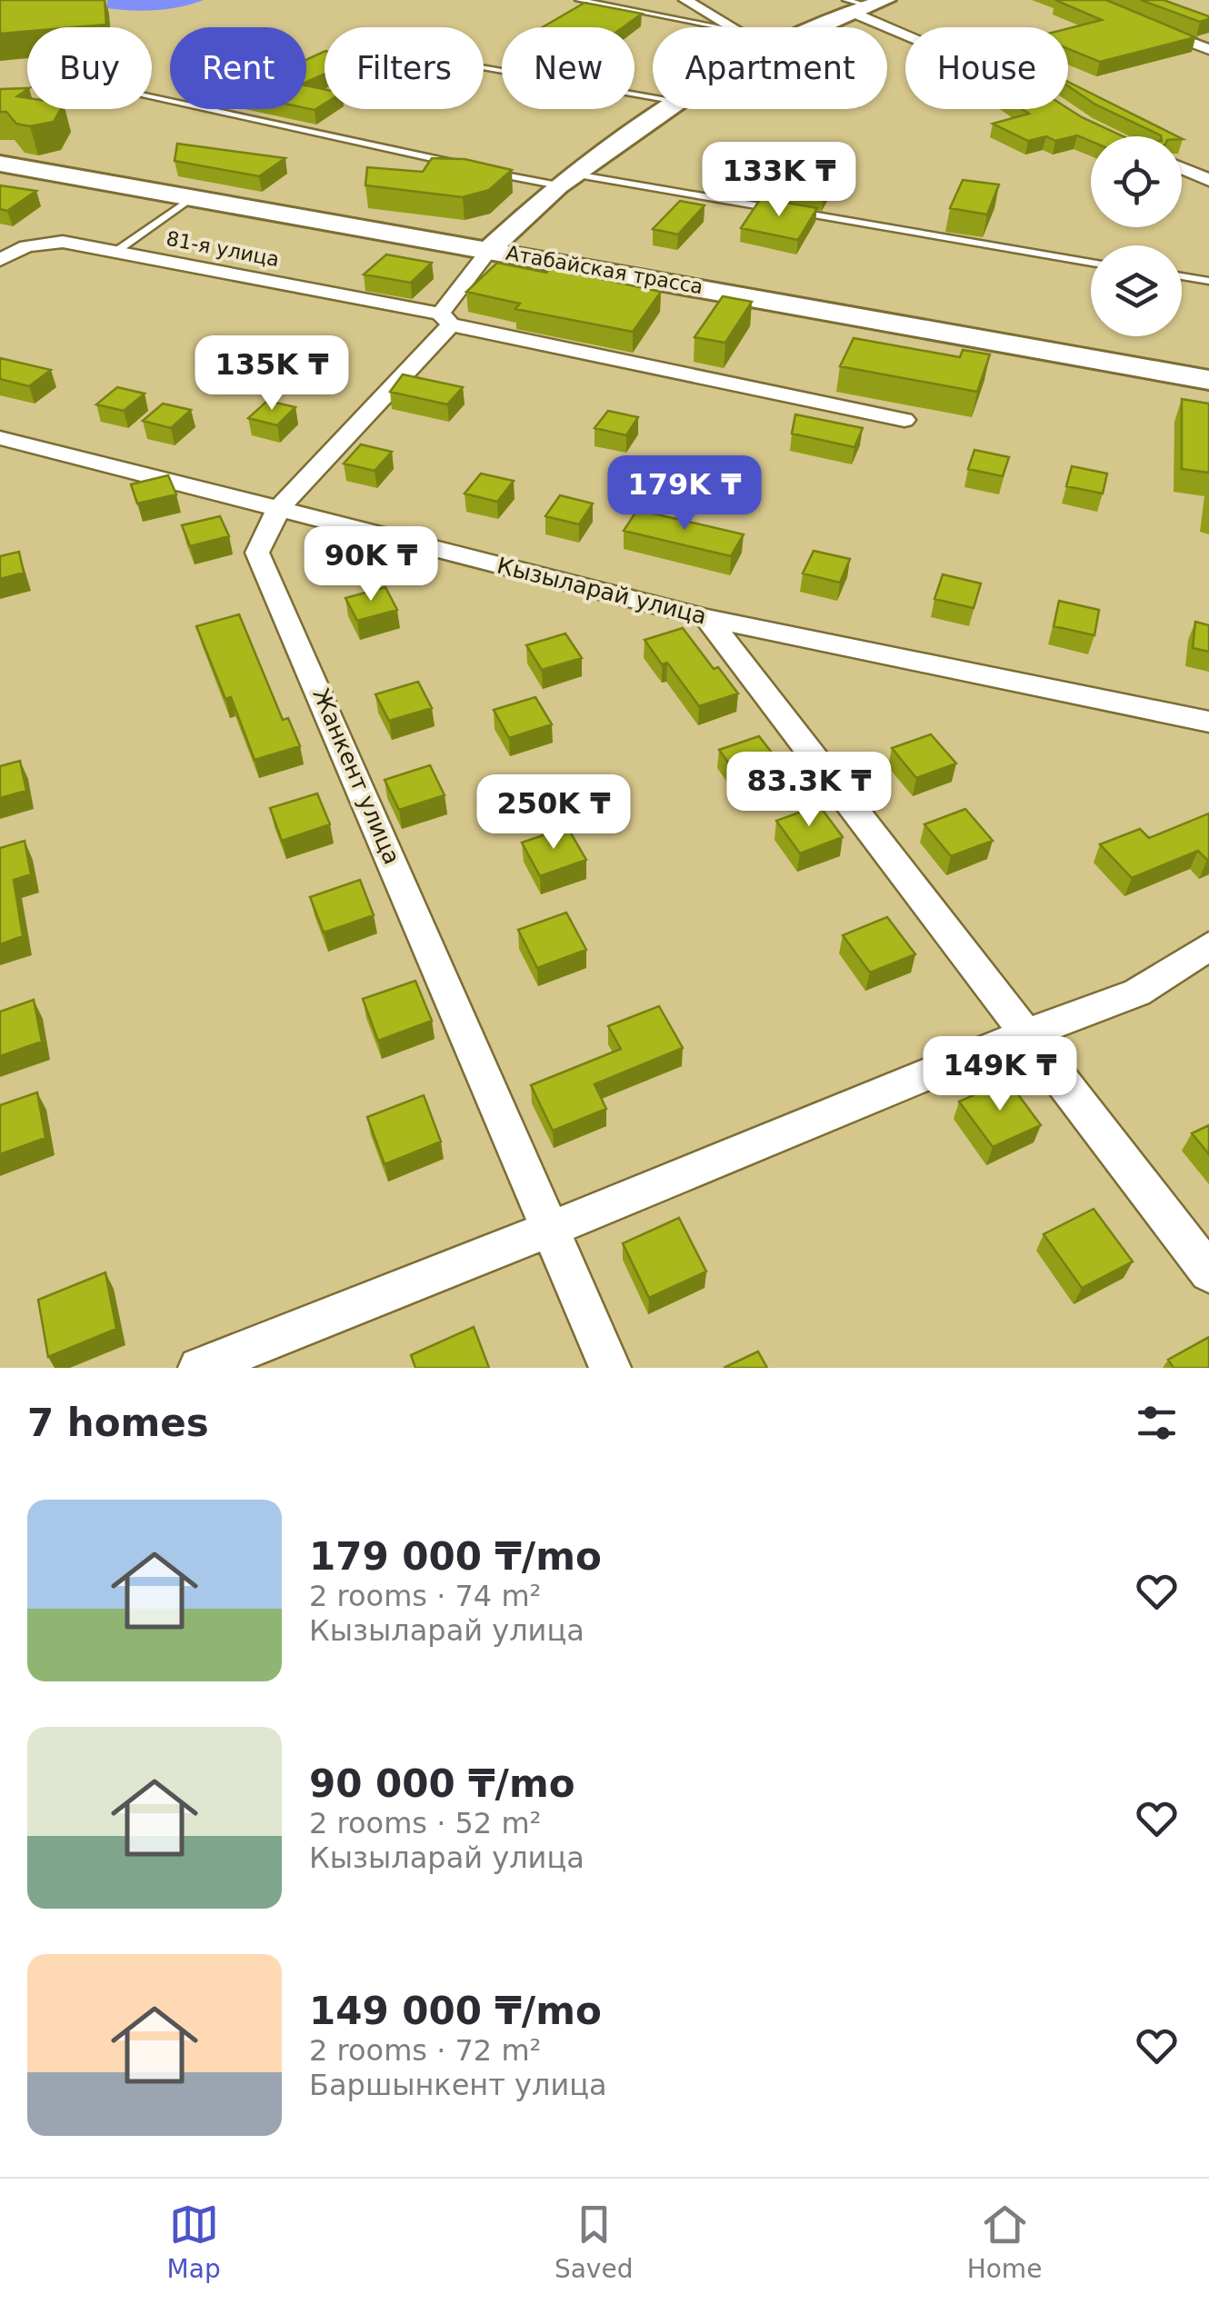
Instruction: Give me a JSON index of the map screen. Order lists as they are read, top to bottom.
{
  "streets": {
    "main road": ["Атабайская трасса"],
    "street": ["81-я улица", "Кызыларай улица", "Жанкент улица"]
  },
  "crossings": [
    ["81-я улица", "Жанкент улица"],
    ["Атабайская трасса", "Жанкент улица"],
    ["Кызыларай улица", "Жанкент улица"]
  ],
  "page": {
    "chip": [
      "Buy",
      "Rent",
      "Filters",
      "New",
      "Apartment",
      "House"
    ],
    "price": [
      "133K ₸",
      "135K ₸",
      "179K ₸",
      "90K ₸",
      "83.3K ₸",
      "250K ₸",
      "149K ₸"
    ],
    "heading": "7 homes",
    "list": [
      {
        "name": "179 000 ₸/mo",
        "note": "2 rooms · 74 m² · Кызыларай улица"
      },
      {
        "name": "90 000 ₸/mo",
        "note": "2 rooms · 52 m² · Кызыларай улица"
      },
      {
        "name": "149 000 ₸/mo",
        "note": "2 rooms · 72 m² · Баршынкент улица"
      }
    ],
    "tabs": ["Map", "Saved", "Home"]
  }
}
